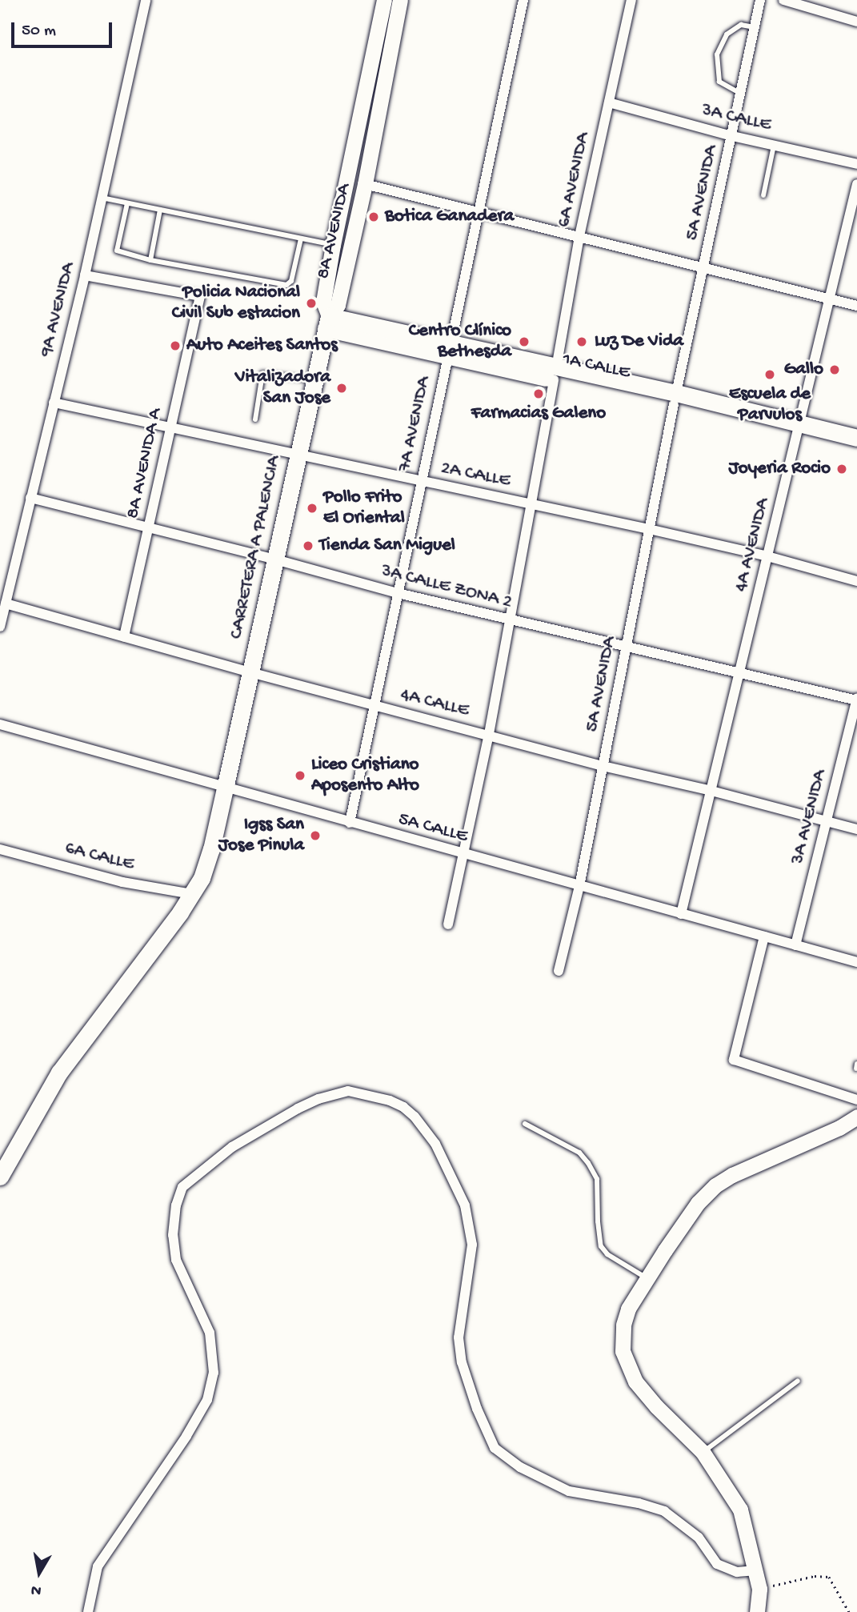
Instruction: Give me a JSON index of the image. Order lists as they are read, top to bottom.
{
  "streets": {
    "main road": ["1A CALLE", "CARRETERA A PALENCIA"],
    "street": [
      "3A CALLE",
      "6A AVENIDA",
      "5A AVENIDA",
      "8A AVENIDA",
      "9A AVENIDA",
      "7A AVENIDA",
      "8A AVENIDA A",
      "2A CALLE",
      "4A AVENIDA",
      "3A CALLE ZONA 2",
      "4A CALLE",
      "3A AVENIDA",
      "5A CALLE",
      "6A CALLE"
    ]
  },
  "crossings": [
    ["3A CALLE", "6A AVENIDA"],
    ["3A CALLE", "5A AVENIDA"],
    ["6A AVENIDA", "1A CALLE"],
    ["6A AVENIDA", "2A CALLE"],
    ["6A AVENIDA", "3A CALLE ZONA 2"],
    ["6A AVENIDA", "4A CALLE"],
    ["6A AVENIDA", "5A CALLE"],
    ["5A AVENIDA", "1A CALLE"],
    ["5A AVENIDA", "2A CALLE"],
    ["5A AVENIDA", "3A CALLE ZONA 2"],
    ["5A AVENIDA", "4A CALLE"],
    ["5A AVENIDA", "5A CALLE"],
    ["8A AVENIDA", "1A CALLE"],
    ["8A AVENIDA", "CARRETERA A PALENCIA"],
    ["9A AVENIDA", "8A AVENIDA A"],
    ["9A AVENIDA", "2A CALLE"],
    ["9A AVENIDA", "3A CALLE ZONA 2"],
    ["9A AVENIDA", "4A CALLE"],
    ["1A CALLE", "7A AVENIDA"],
    ["1A CALLE", "4A AVENIDA"],
    ["1A CALLE", "CARRETERA A PALENCIA"],
    ["7A AVENIDA", "2A CALLE"],
    ["7A AVENIDA", "3A CALLE ZONA 2"],
    ["7A AVENIDA", "4A CALLE"],
    ["7A AVENIDA", "5A CALLE"],
    ["8A AVENIDA A", "2A CALLE"],
    ["8A AVENIDA A", "3A CALLE ZONA 2"],
    ["8A AVENIDA A", "4A CALLE"],
    ["2A CALLE", "4A AVENIDA"],
    ["2A CALLE", "CARRETERA A PALENCIA"],
    ["4A AVENIDA", "3A CALLE ZONA 2"],
    ["4A AVENIDA", "4A CALLE"],
    ["4A AVENIDA", "5A CALLE"],
    ["CARRETERA A PALENCIA", "3A CALLE ZONA 2"],
    ["CARRETERA A PALENCIA", "4A CALLE"],
    ["CARRETERA A PALENCIA", "5A CALLE"],
    ["CARRETERA A PALENCIA", "6A CALLE"],
    ["3A CALLE ZONA 2", "3A AVENIDA"],
    ["4A CALLE", "3A AVENIDA"],
    ["3A AVENIDA", "5A CALLE"]
  ],
  "places": [
    "Botica Ganadera",
    "Policia Nacional Civil Sub estacion",
    "Centro Clínico Bethesda",
    "Luz De Vida",
    "Auto Aceites Santos",
    "Gallo",
    "Escuela de Parvulos",
    "Vitalizadora San Jose",
    "Farmacias Galeno",
    "Joyeria Rocio",
    "Pollo Frito El Oriental",
    "Tienda San Miguel",
    "Liceo Cristiano Aposento Alto",
    "Igss San Jose Pinula"
  ],
  "scale_bar": "50 m",
  "north": "bottom"
}
